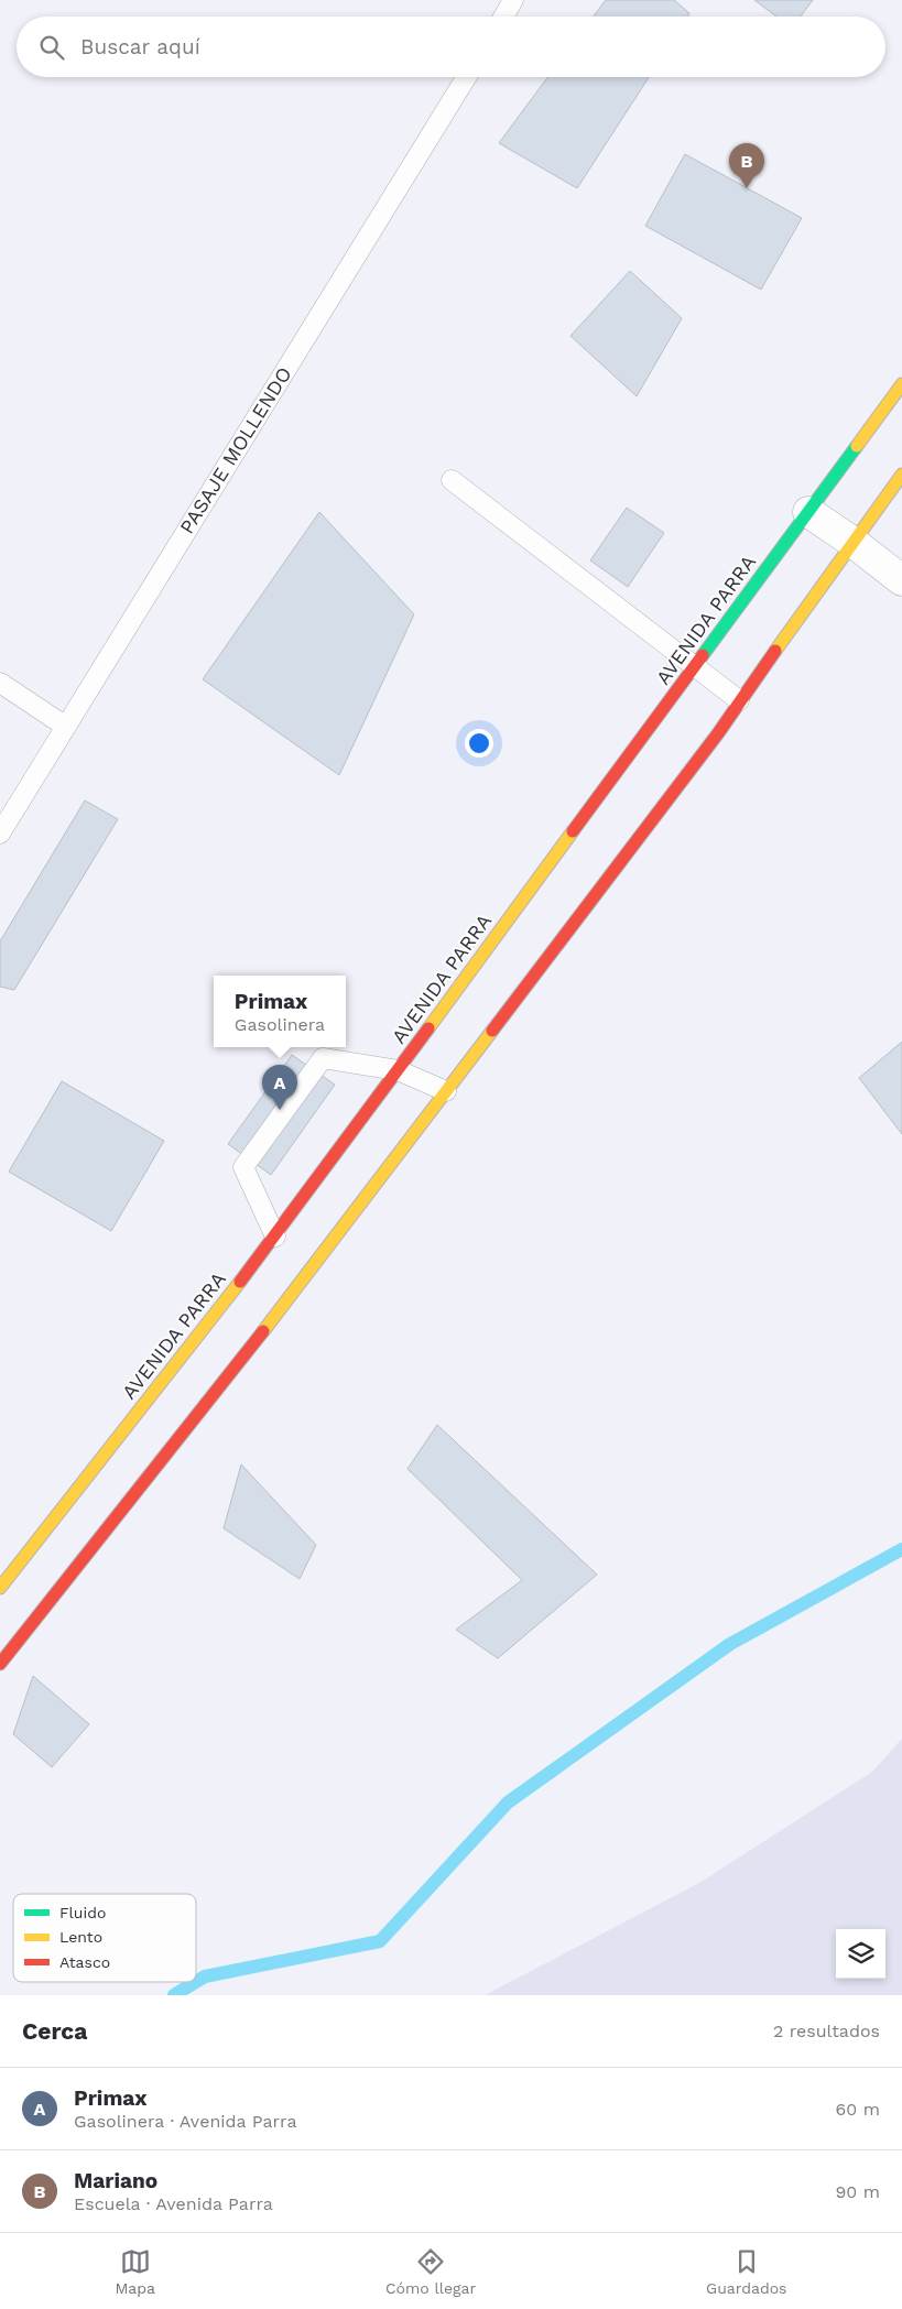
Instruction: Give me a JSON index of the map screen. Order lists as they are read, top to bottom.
{
  "streets": {
    "main road": ["AVENIDA PARRA"],
    "lane": ["PASAJE MOLLENDO"]
  },
  "legend": ["Fluido", "Lento", "Atasco"],
  "page": {
    "search": "Buscar aquí",
    "pins": ["B", "A"],
    "popup": ["Primax", "Gasolinera"],
    "heading": ["Cerca", "2 resultados"],
    "list": [
      {
        "mark": "A",
        "name": "Primax",
        "note": "Gasolinera · Avenida Parra",
        "value": "60 m"
      },
      {
        "mark": "B",
        "name": "Mariano",
        "note": "Escuela · Avenida Parra",
        "value": "90 m"
      }
    ],
    "nav": ["Mapa", "Cómo llegar", "Guardados"]
  }
}
